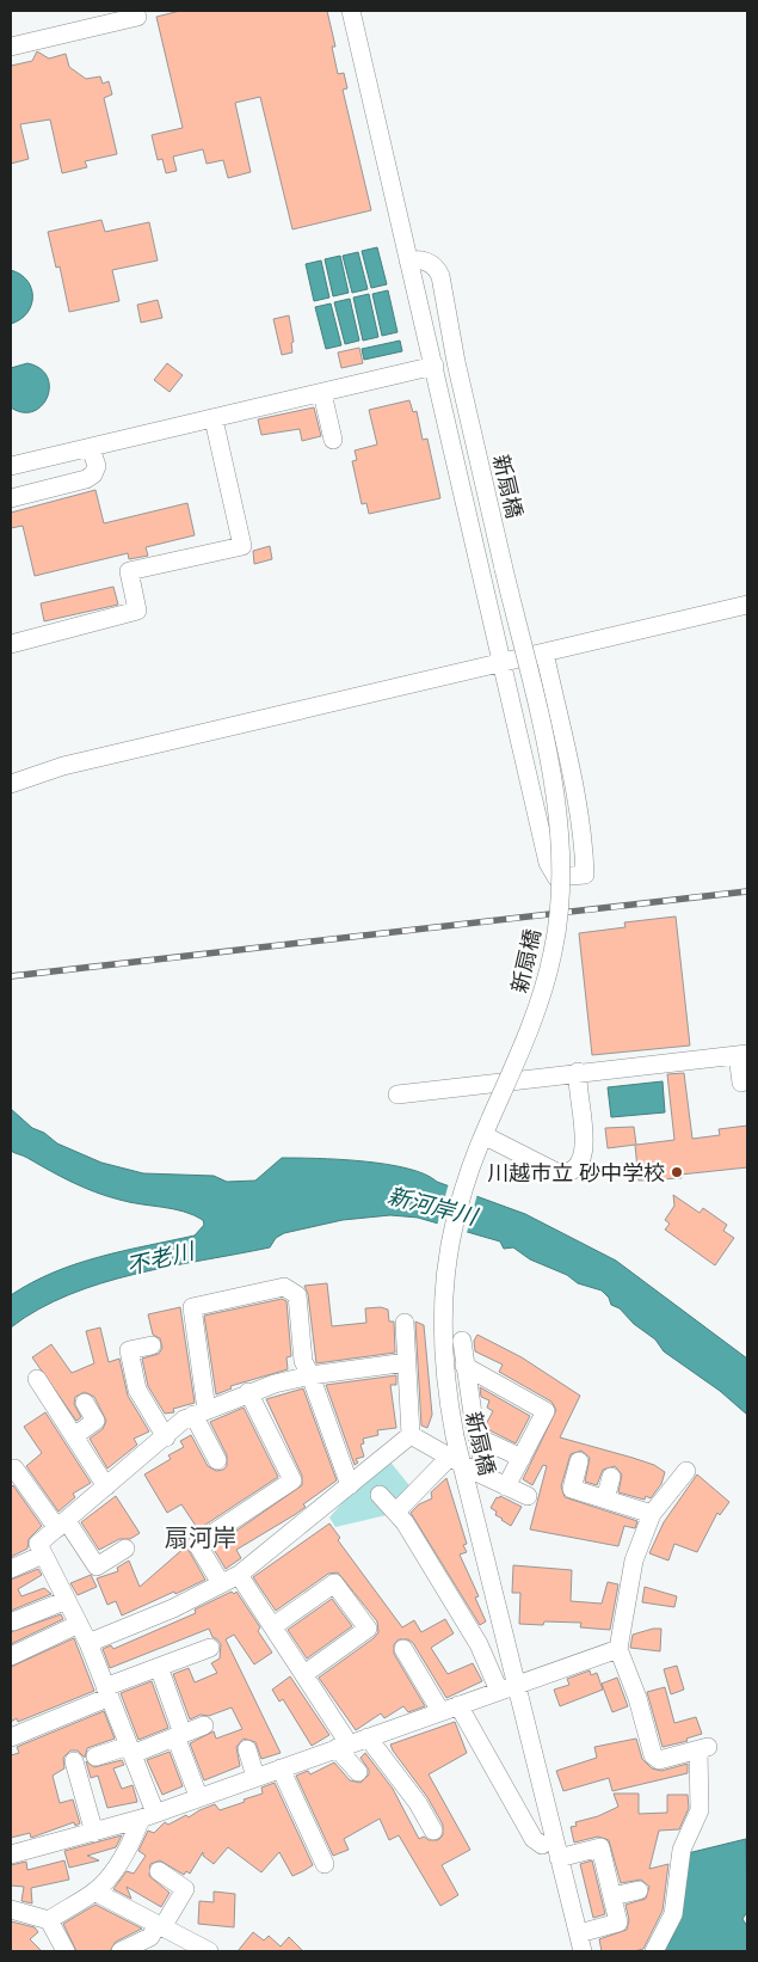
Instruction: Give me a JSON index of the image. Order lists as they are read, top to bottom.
{
  "streets": {
    "street": ["新扇橋"]
  },
  "districts": ["扇河岸"],
  "water": ["新河岸川", "不老川"],
  "places": ["川越市立 砂中学校"]
}
